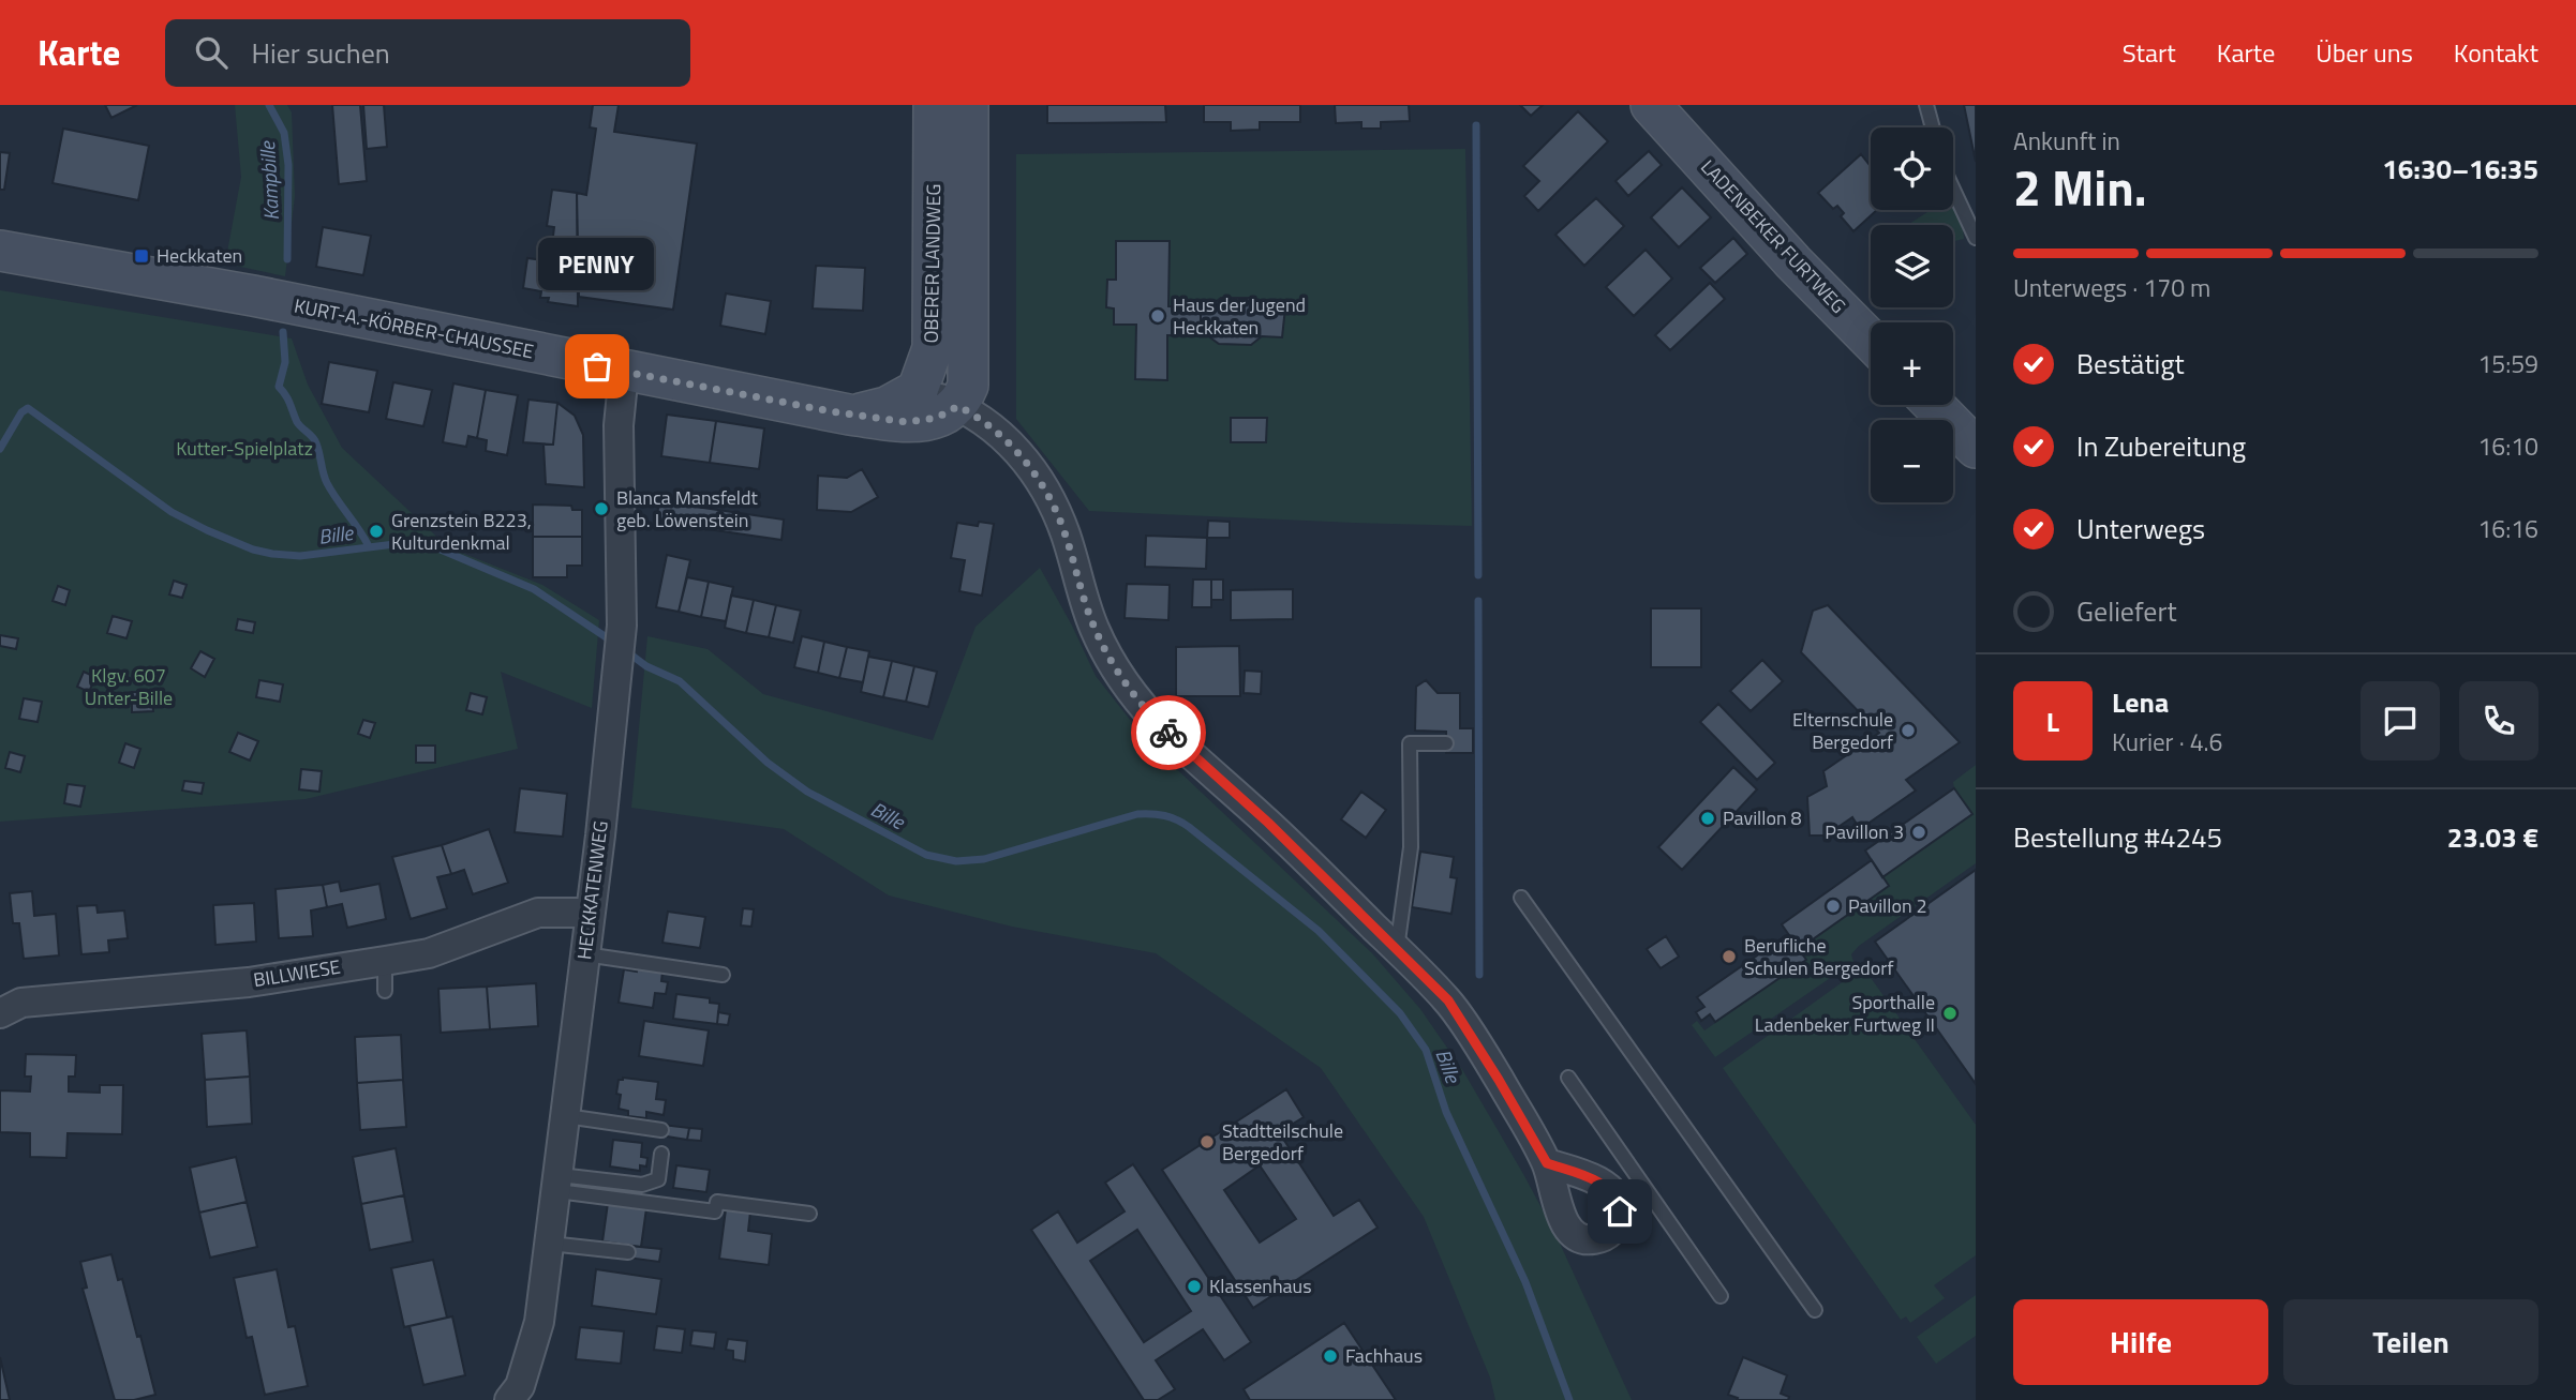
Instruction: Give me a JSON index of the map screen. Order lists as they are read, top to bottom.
{
  "streets": {
    "main road": ["LADENBEKER FURTWEG", "OBERER LANDWEG", "KURT-A.-KÖRBER-CHAUSSEE"],
    "street": ["HECKKATENWEG", "BILLWIESE"]
  },
  "crossings": [
    ["OBERER LANDWEG", "KURT-A.-KÖRBER-CHAUSSEE"],
    ["KURT-A.-KÖRBER-CHAUSSEE", "HECKKATENWEG"],
    ["HECKKATENWEG", "BILLWIESE"]
  ],
  "water": ["Kampbille", "Bille"],
  "parks": ["Kutter-Spielplatz", "Klgv. 607 Unter-Bille"],
  "places": {
    "transit": ["Heckkaten"],
    "other": [
      "Haus der Jugend Heckkaten",
      "PENNY",
      "Blanca Mansfeldt geb. Löwenstein",
      "Grenzstein B223, Kulturdenkmal",
      "Elternschule Bergedorf",
      "Pavillon 8",
      "Pavillon 3",
      "Pavillon 2",
      "Berufliche Schulen Bergedorf",
      "Sporthalle Ladenbeker Furtweg II",
      "Stadtteilschule Bergedorf",
      "Klassenhaus",
      "Fachhaus"
    ]
  },
  "page": {
    "header": "Karte",
    "search": "Hier suchen",
    "nav": [
      "Start",
      "Karte",
      "Über uns",
      "Kontakt"
    ],
    "heading": ["2 Min.", "Ankunft in", "16:30–16:35"],
    "panel": [
      "Lena",
      "Kurier · 4.6",
      "Bestellung #4245",
      "23.03 €"
    ],
    "map_buttons": ["+", "−"],
    "bar": "Unterwegs · 170 m",
    "bubble": "PENNY",
    "list": [
      ["Bestätigt", "15:59"],
      ["In Zubereitung", "16:10"],
      ["Unterwegs", "16:16"],
      "Geliefert"
    ],
    "round": "L",
    "buttons": ["Hilfe", "Teilen"]
  }
}
